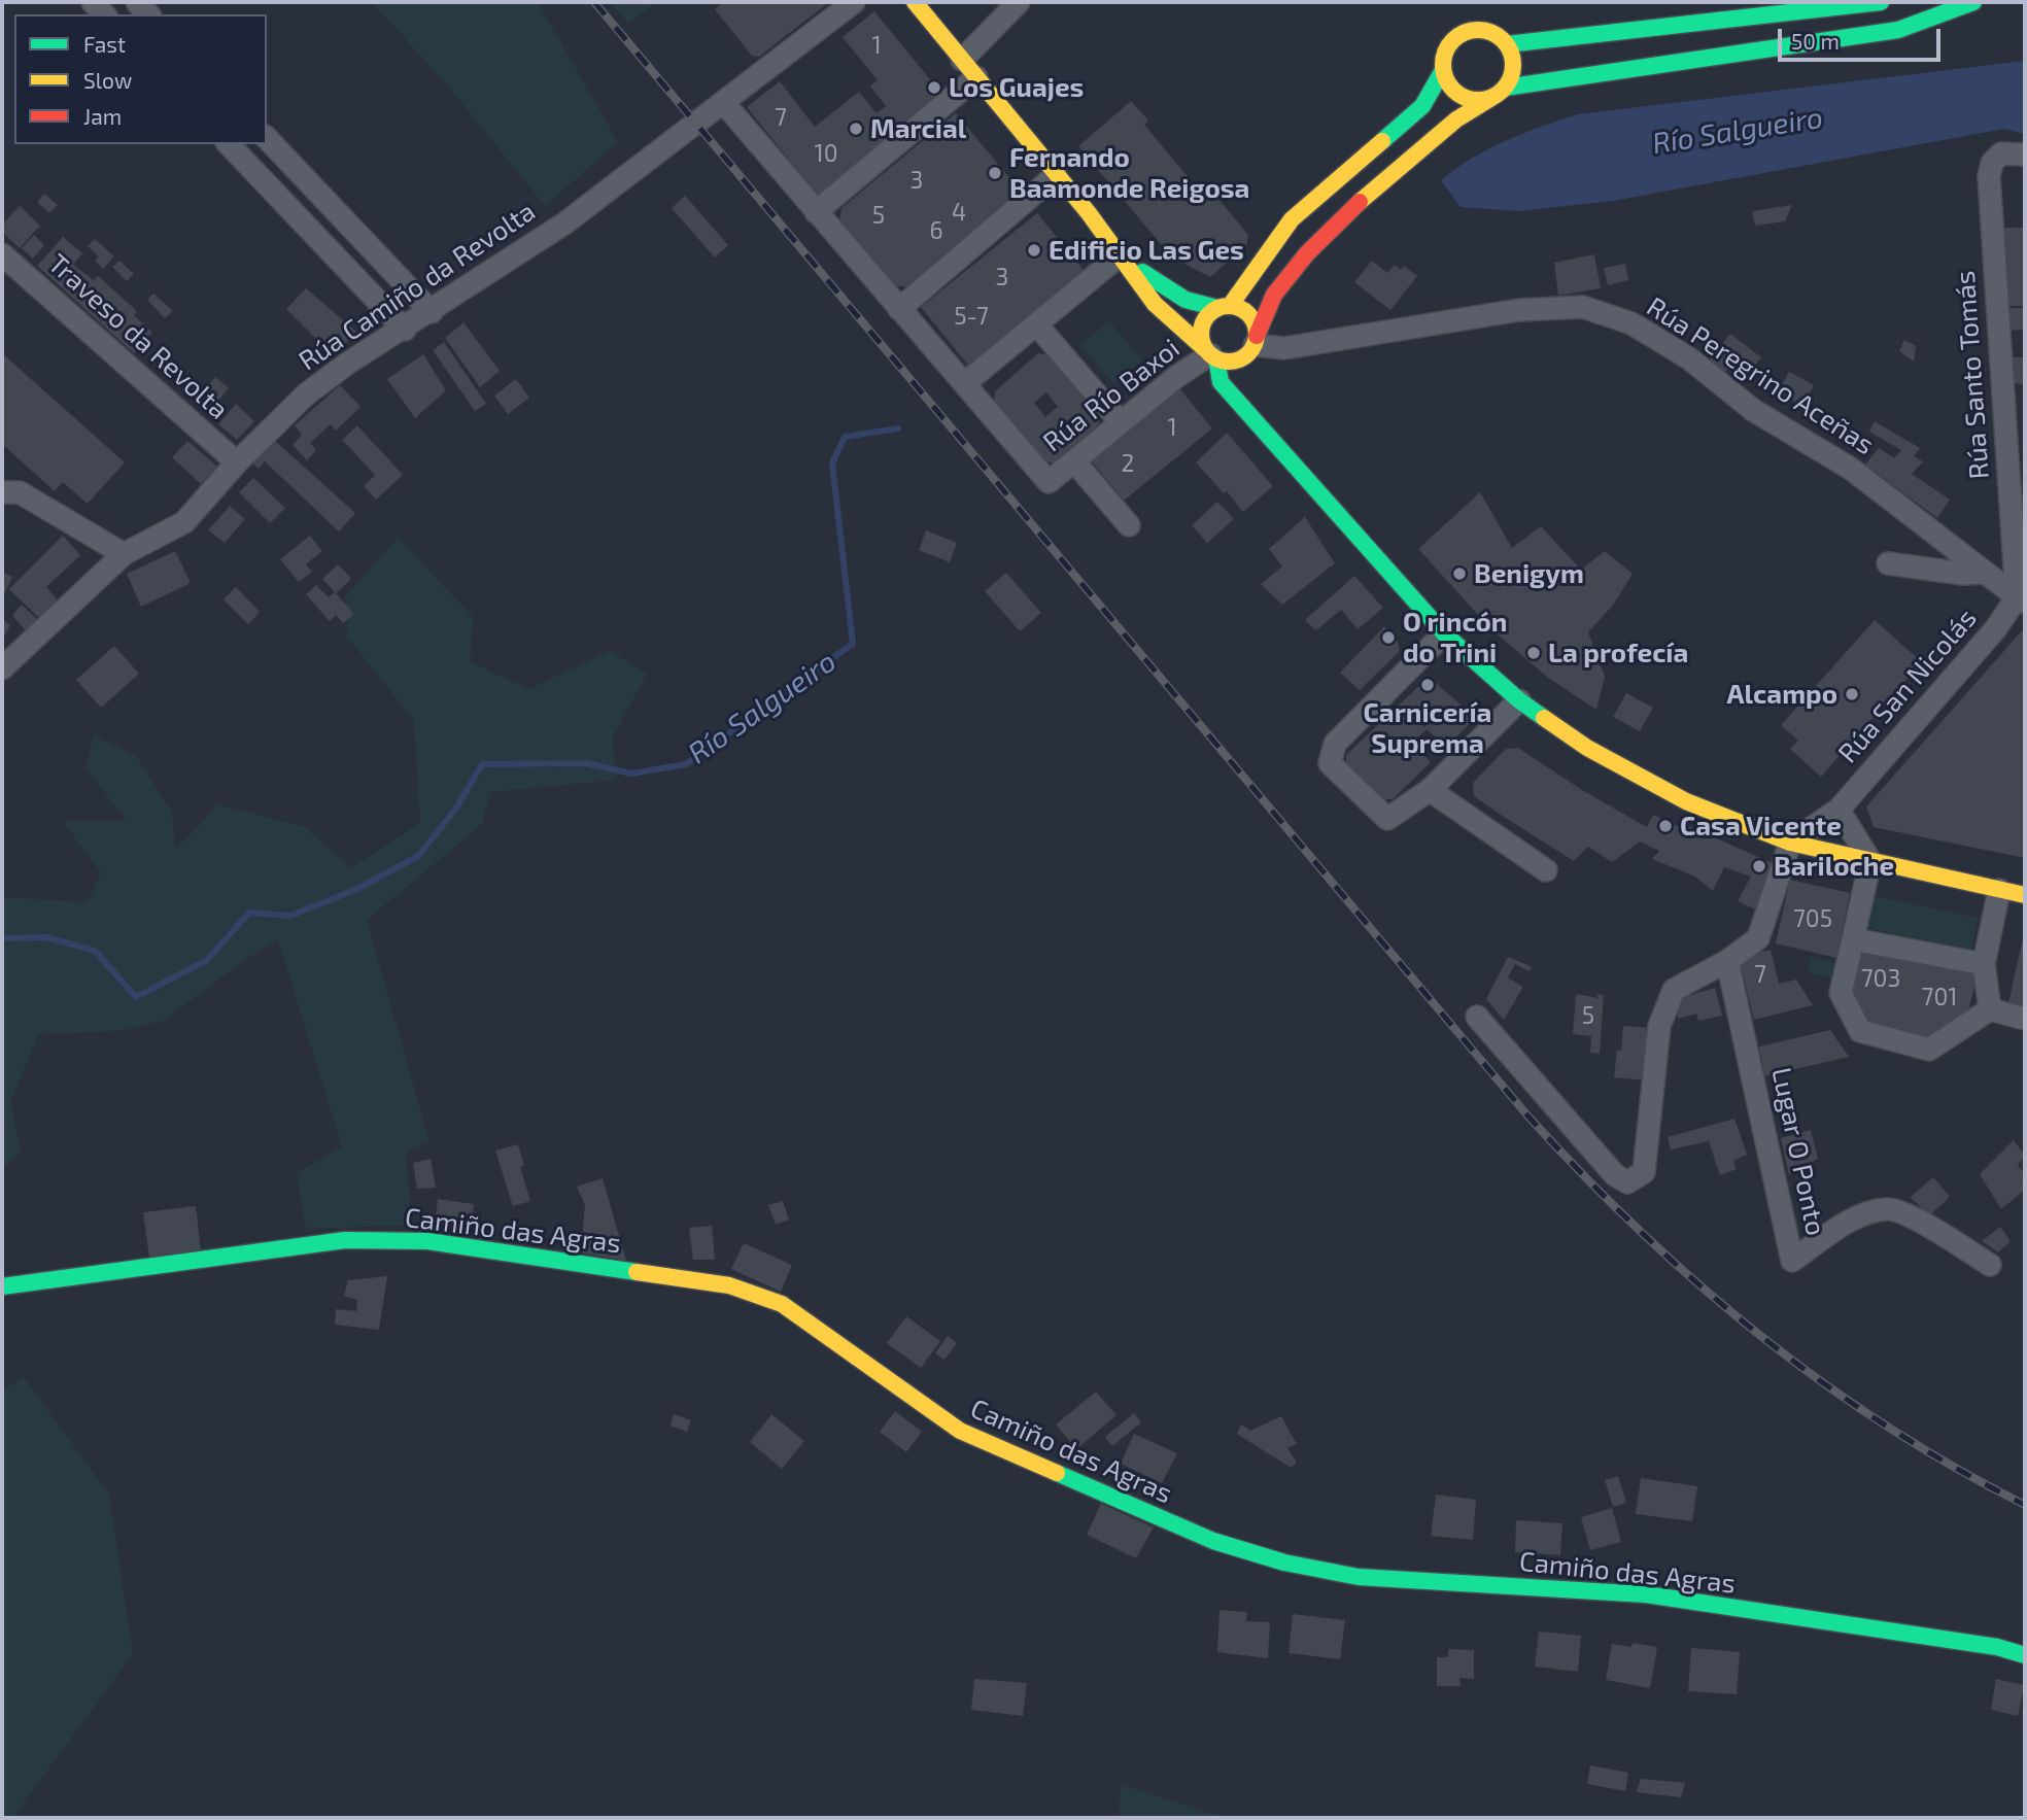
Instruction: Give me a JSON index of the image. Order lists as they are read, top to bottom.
{
  "streets": {
    "main road": ["Camiño das Agras"],
    "street": [
      "Rúa Camiño da Revolta",
      "Traveso da Revolta",
      "Rúa Santo Tomás",
      "Rúa Peregrino Aceñas",
      "Rúa Río Baxoi",
      "Rúa San Nicolás",
      "Lugar O Ponto"
    ]
  },
  "crossings": [
    ["Rúa Camiño da Revolta", "Traveso da Revolta"],
    ["Rúa Santo Tomás", "Rúa Peregrino Aceñas"],
    ["Rúa Santo Tomás", "Rúa San Nicolás"],
    ["Rúa Peregrino Aceñas", "Rúa Río Baxoi"],
    ["Rúa Peregrino Aceñas", "Rúa San Nicolás"]
  ],
  "water": ["Río Salgueiro"],
  "places": [
    "Los Guajes",
    "Marcial",
    "Fernando Baamonde Reigosa",
    "Edificio Las Ges",
    "Benigym",
    "O rincón do Trini",
    "La profecía",
    "Carnicería Suprema",
    "Alcampo",
    "Casa Vicente",
    "Bariloche"
  ],
  "house_numbers": [
    "1",
    "7",
    "10",
    "3",
    "4",
    "5",
    "6",
    "3",
    "5-7",
    "1",
    "2",
    "705",
    "7",
    "703",
    "701",
    "5"
  ],
  "legend": ["Fast", "Slow", "Jam"],
  "scale_bar": "50 m"
}
